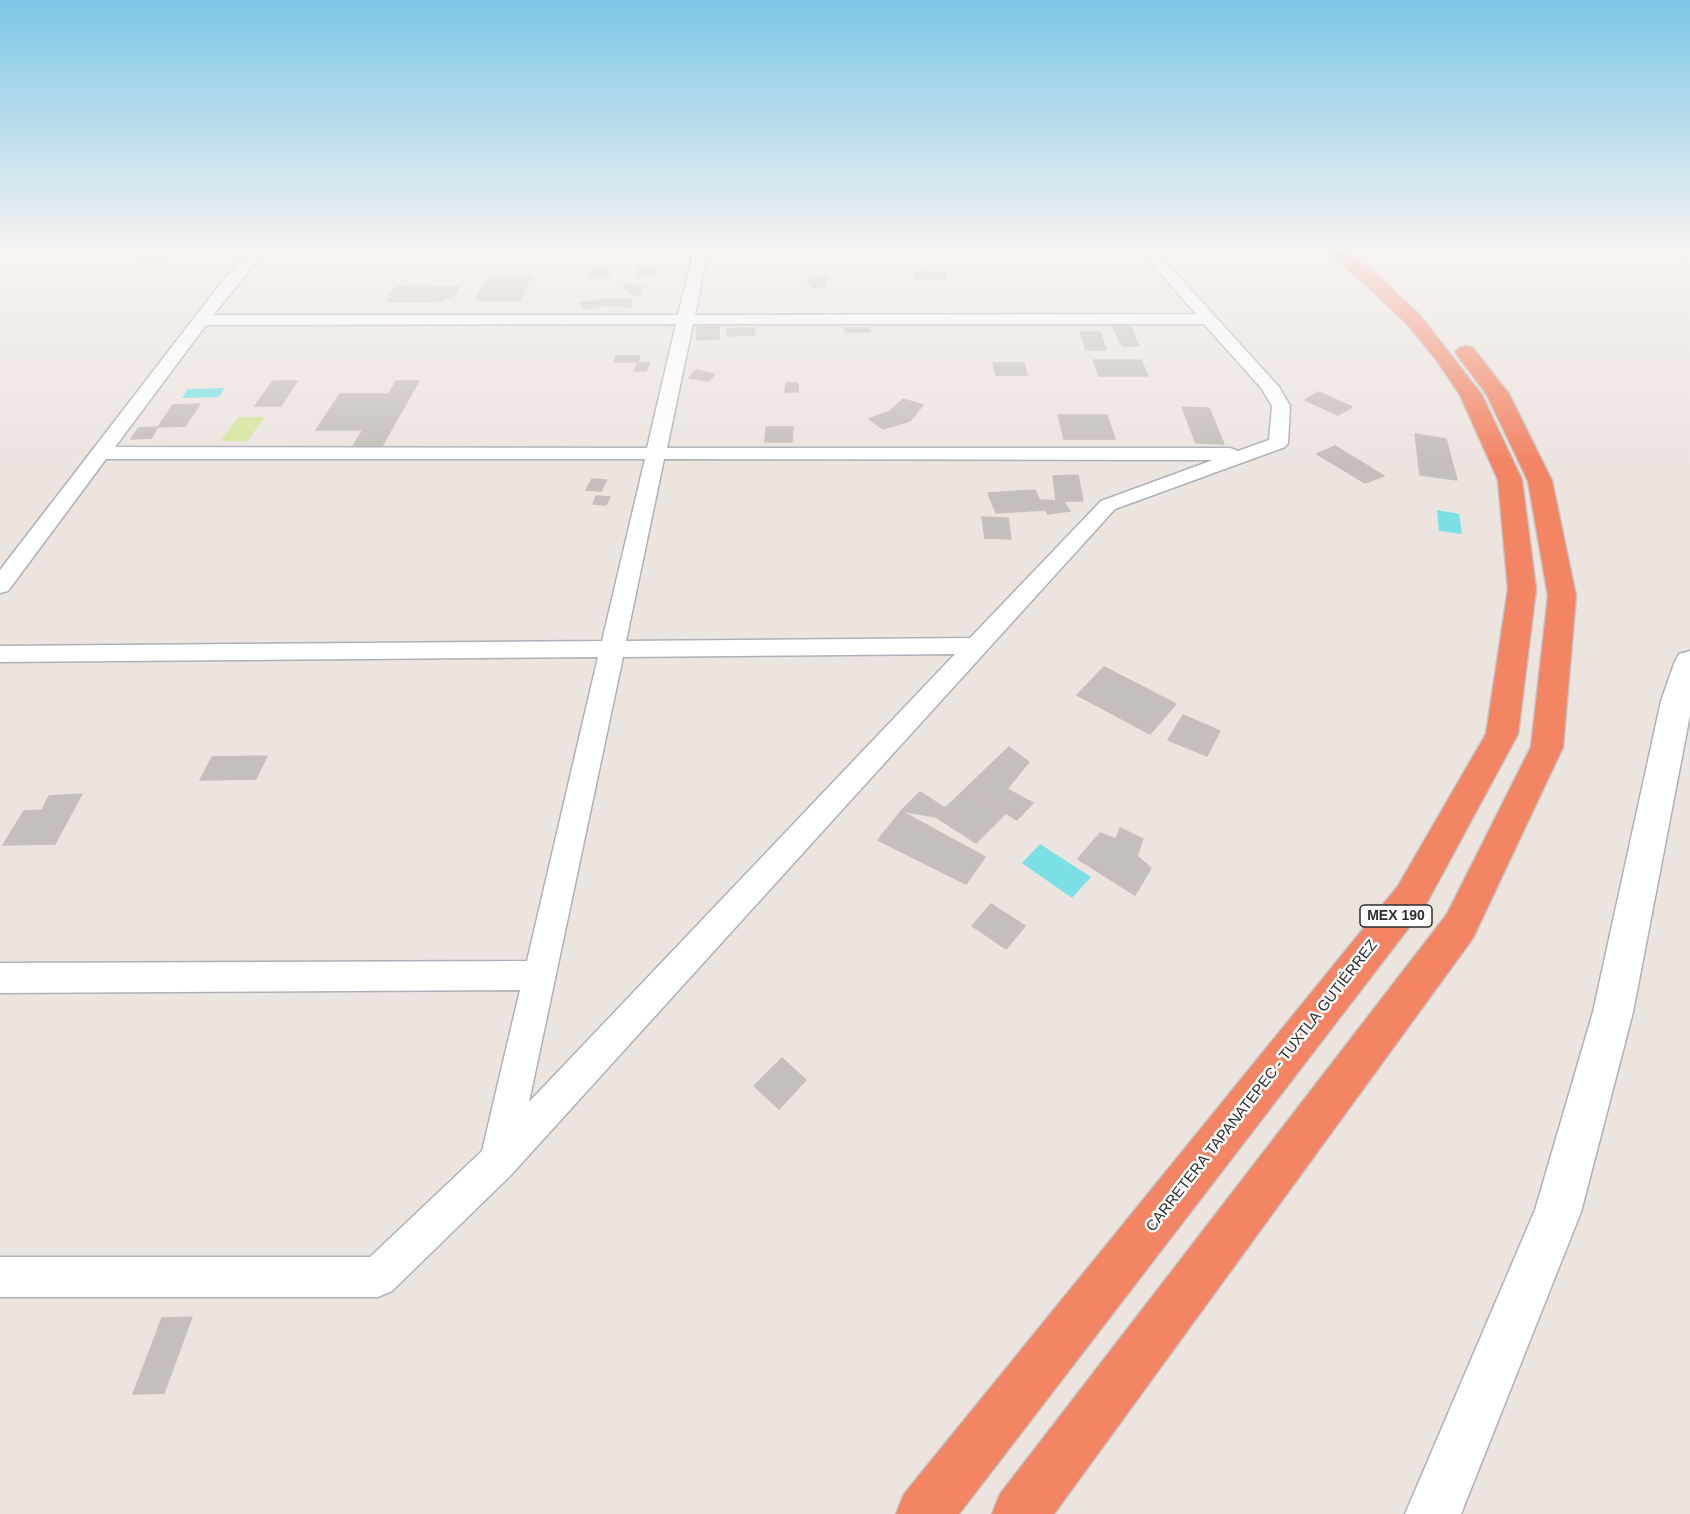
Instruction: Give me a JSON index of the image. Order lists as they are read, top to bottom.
{
  "streets": {
    "highway": ["MEX 190", "CARRETERA TAPANATEPEC - TUXTLA GUTIÉRREZ"]
  }
}
